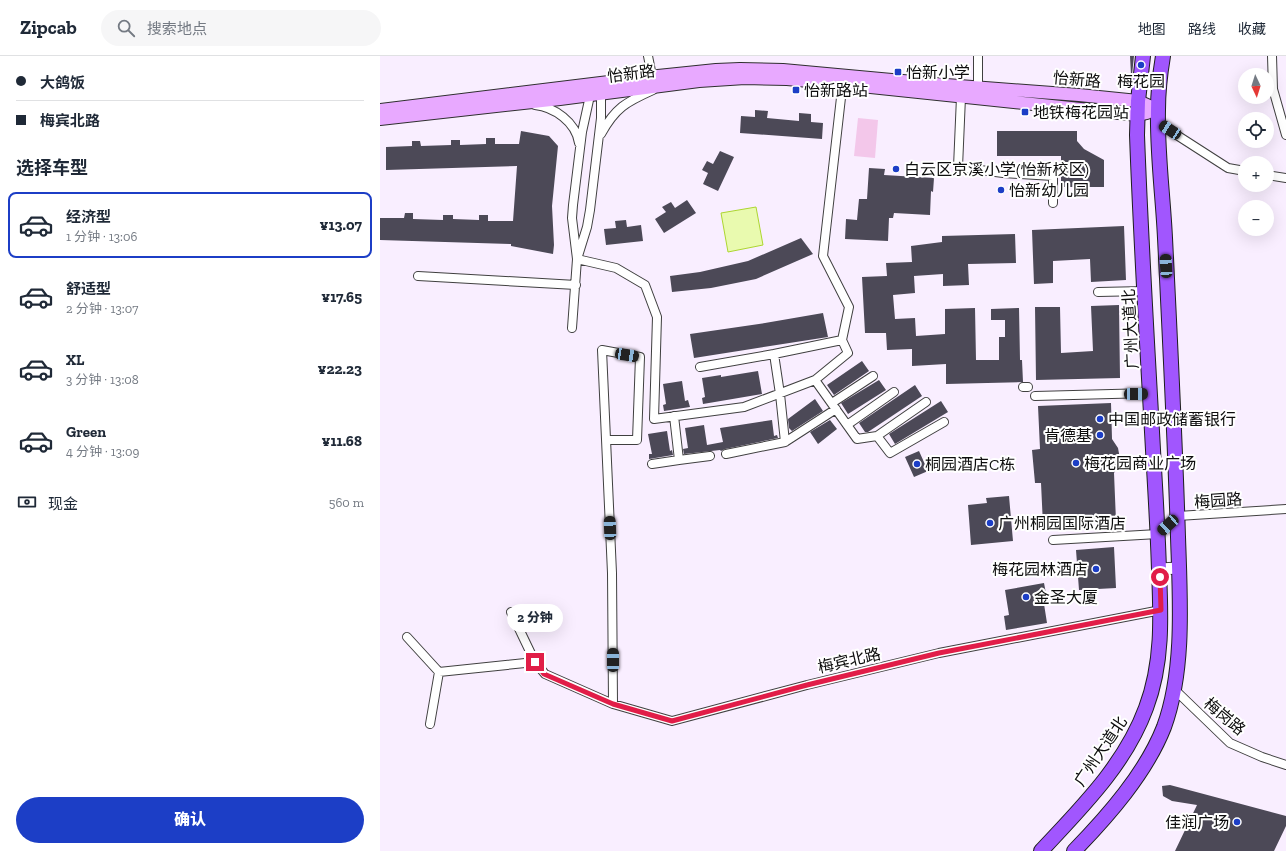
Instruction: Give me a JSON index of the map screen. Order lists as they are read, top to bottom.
{
  "streets": {
    "highway": ["广州大道北"],
    "main road": ["怡新路"],
    "street": ["梅园路", "梅宾北路", "梅岗路"]
  },
  "crossings": [
    ["怡新路", "广州大道北"],
    ["广州大道北", "梅园路"],
    ["广州大道北", "梅宾北路"]
  ],
  "places": {
    "other": [
      "梅花园",
      "白云区京溪小学(怡新校区)",
      "怡新幼儿园",
      "中国邮政储蓄银行",
      "肯德基",
      "梅花园商业广场",
      "桐园酒店C栋",
      "广州桐园国际酒店",
      "梅花园林酒店",
      "金圣大厦",
      "佳润广场"
    ],
    "transit": ["怡新小学", "怡新路站", "地铁梅花园站"]
  },
  "north": "bottom",
  "page": {
    "header": "Zipcab",
    "search": "搜索地点",
    "nav": ["地图", "路线", "收藏"],
    "banner": ["大鸽饭", "梅宾北路"],
    "map_buttons": ["+", "−"],
    "heading": "选择车型",
    "list": [
      {
        "name": "经济型",
        "note": "1 分钟 · 13:06",
        "value": "¥13.07"
      },
      {
        "name": "舒适型",
        "note": "2 分钟 · 13:07",
        "value": "¥17.65"
      },
      {
        "name": "XL",
        "note": "3 分钟 · 13:08",
        "value": "¥22.23"
      },
      {
        "name": "Green",
        "note": "4 分钟 · 13:09",
        "value": "¥11.68"
      }
    ],
    "pay": ["现金", "560 m"],
    "bubble": "2 分钟",
    "buttons": "确认"
  }
}
